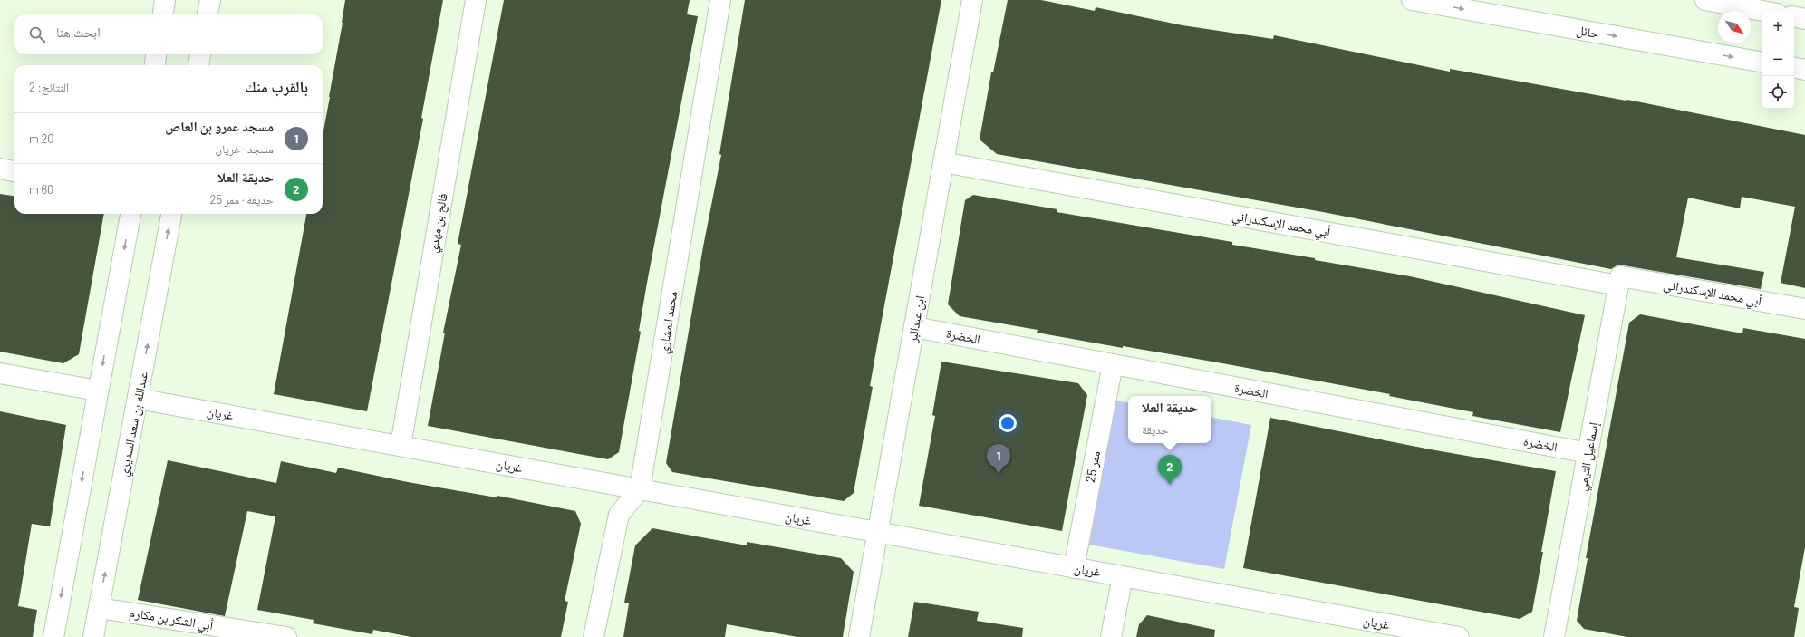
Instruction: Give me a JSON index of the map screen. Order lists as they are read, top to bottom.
{
  "streets": {
    "street": [
      "حائل",
      "فالح بن مهدي",
      "أبي محمد الإسكندراني",
      "ابن عبدالبر",
      "محمد المشاري",
      "الخضرة",
      "غريان",
      "عبدالله بن سعد السديري",
      "إسماعيل التيمي",
      "ممر 25",
      "أبي الشكر بن مكارم"
    ]
  },
  "crossings": [
    ["فالح بن مهدي", "غريان"],
    ["أبي محمد الإسكندراني", "ابن عبدالبر"],
    ["أبي محمد الإسكندراني", "إسماعيل التيمي"],
    ["ابن عبدالبر", "الخضرة"],
    ["ابن عبدالبر", "غريان"],
    ["محمد المشاري", "غريان"],
    ["الخضرة", "إسماعيل التيمي"],
    ["الخضرة", "ممر 25"],
    ["غريان", "عبدالله بن سعد السديري"],
    ["غريان", "ممر 25"],
    ["عبدالله بن سعد السديري", "أبي الشكر بن مكارم"]
  ],
  "one_way": ["حائل"],
  "north": "bottom right",
  "page": {
    "map_buttons": ["+", "−"],
    "search": "ابحث هنا",
    "heading": ["بالقرب منك", "النتائج: 2"],
    "list": [
      {
        "mark": "1",
        "name": "مسجد عمرو بن العاص",
        "note": "مسجد · غريان",
        "value": "20 m"
      },
      {
        "mark": "2",
        "name": "حديقة العلا",
        "note": "حديقة · ممر 25",
        "value": "60 m"
      }
    ],
    "popup": ["حديقة العلا", "حديقة"],
    "pins": ["1", "2"]
  }
}
